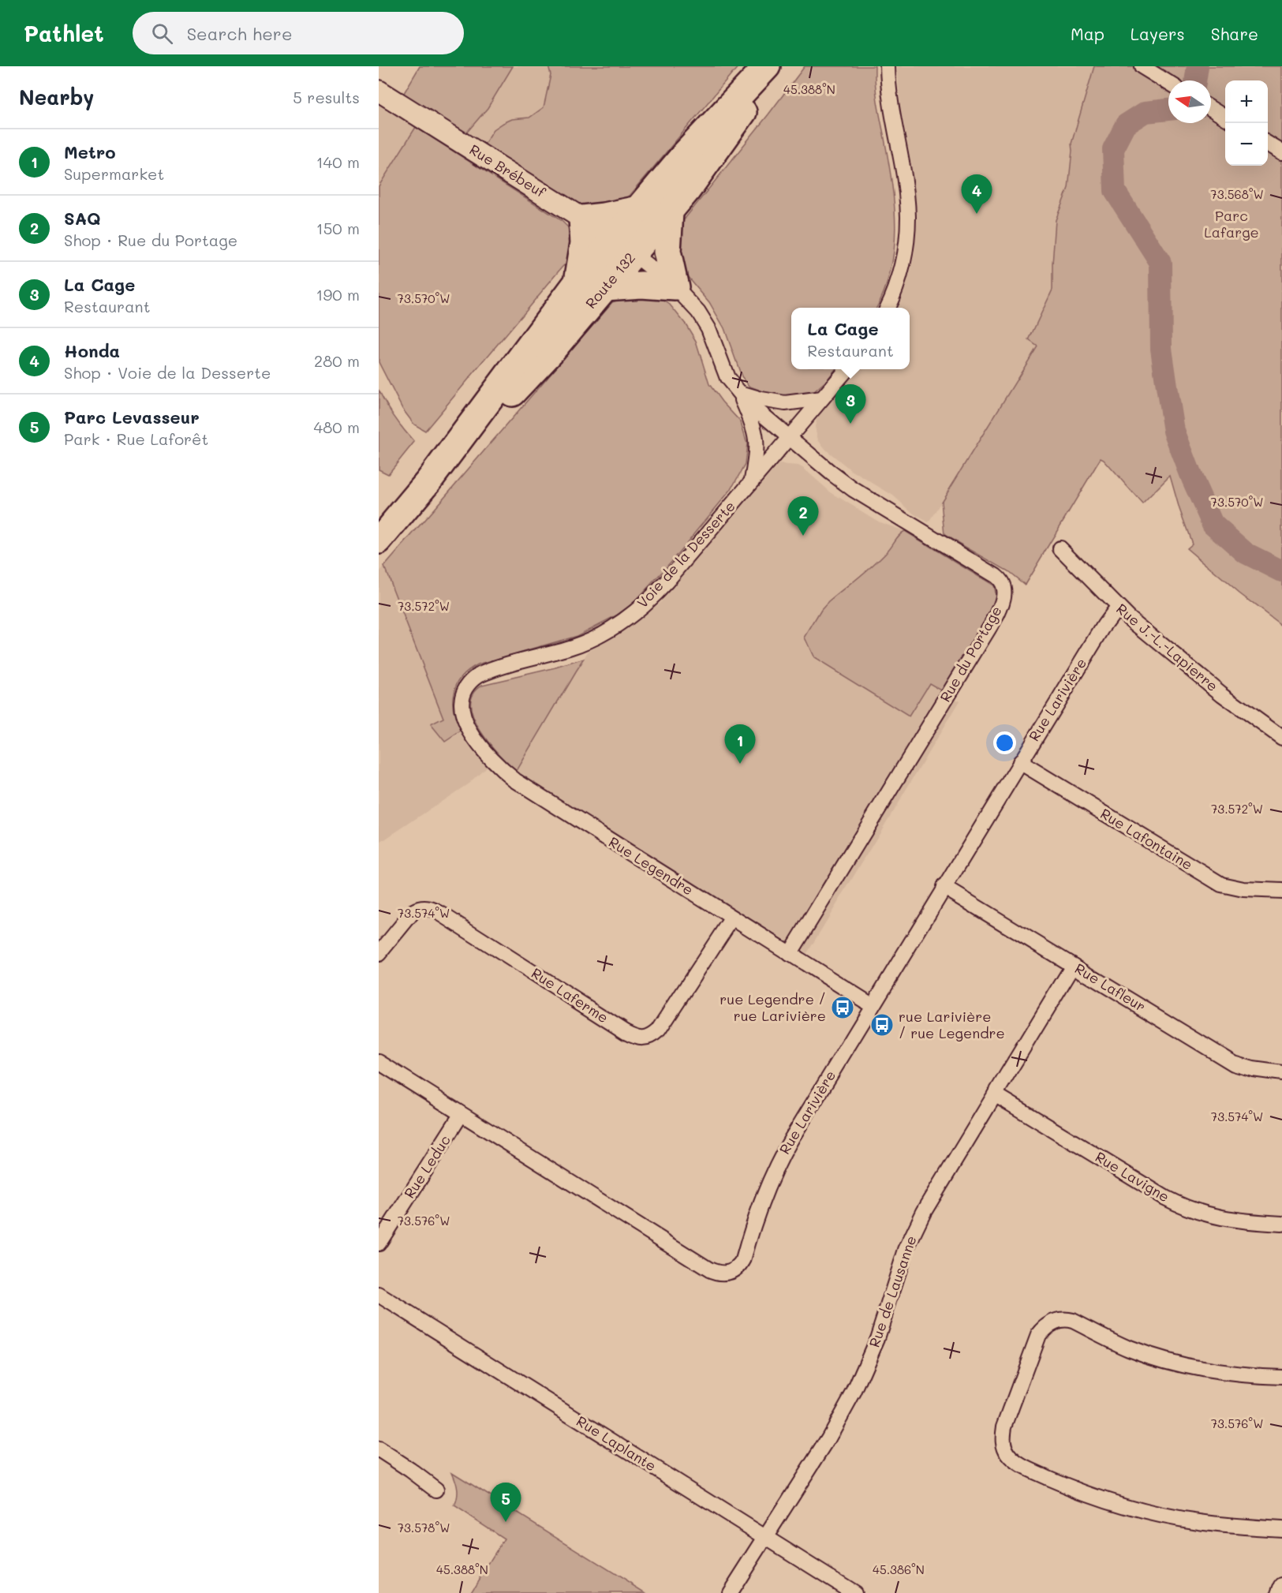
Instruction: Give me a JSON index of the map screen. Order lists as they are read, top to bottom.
{
  "streets": {
    "highway": ["Route 132"],
    "street": [
      "Rue Brébeuf",
      "Voie de la Desserte",
      "Rue J.-L.-Lapierre",
      "Rue du Portage",
      "Rue Larivière",
      "Rue Lafontaine",
      "Rue Legendre",
      "Rue Lafleur",
      "Rue Laferme",
      "Rue Leduc",
      "Rue Lavigne",
      "Rue de Lausanne",
      "Rue Laplante"
    ]
  },
  "crossings": [
    ["Rue Brébeuf", "Route 132"],
    ["Rue Brébeuf", "Rue du Portage"],
    ["Route 132", "Rue du Portage"],
    ["Voie de la Desserte", "Rue du Portage"],
    ["Voie de la Desserte", "Rue Legendre"],
    ["Rue J.-L.-Lapierre", "Rue Larivière"],
    ["Rue du Portage", "Rue Legendre"],
    ["Rue Larivière", "Rue Lafontaine"],
    ["Rue Larivière", "Rue Legendre"],
    ["Rue Larivière", "Rue Lafleur"],
    ["Rue Larivière", "Rue Leduc"],
    ["Rue Legendre", "Rue Laferme"],
    ["Rue Lafleur", "Rue de Lausanne"],
    ["Rue Lavigne", "Rue de Lausanne"],
    ["Rue de Lausanne", "Rue Laplante"]
  ],
  "parks": ["Parc Lafarge"],
  "places": {
    "bus stop": ["rue Legendre / rue Larivière", "rue Larivière / rue Legendre"]
  },
  "north": "left",
  "page": {
    "header": "Pathlet",
    "search": "Search here",
    "nav": ["Map", "Layers", "Share"],
    "heading": ["Nearby", "5 results"],
    "map_buttons": ["+", "−"],
    "list": [
      {
        "mark": "1",
        "name": "Metro",
        "note": "Supermarket",
        "value": "140 m"
      },
      {
        "mark": "2",
        "name": "SAQ",
        "note": "Shop · Rue du Portage",
        "value": "150 m"
      },
      {
        "mark": "3",
        "name": "La Cage",
        "note": "Restaurant",
        "value": "190 m"
      },
      {
        "mark": "4",
        "name": "Honda",
        "note": "Shop · Voie de la Desserte",
        "value": "280 m"
      },
      {
        "mark": "5",
        "name": "Parc Levasseur",
        "note": "Park · Rue Laforêt",
        "value": "480 m"
      }
    ],
    "pins": [
      "4",
      "3",
      "2",
      "1",
      "5"
    ],
    "popup": ["La Cage", "Restaurant"]
  },
  "coordinates": [
    "45.388°N",
    "73.568°W",
    "73.570°W",
    "73.572°W",
    "73.574°W",
    "73.576°W",
    "73.578°W",
    "45.386°N"
  ]
}
